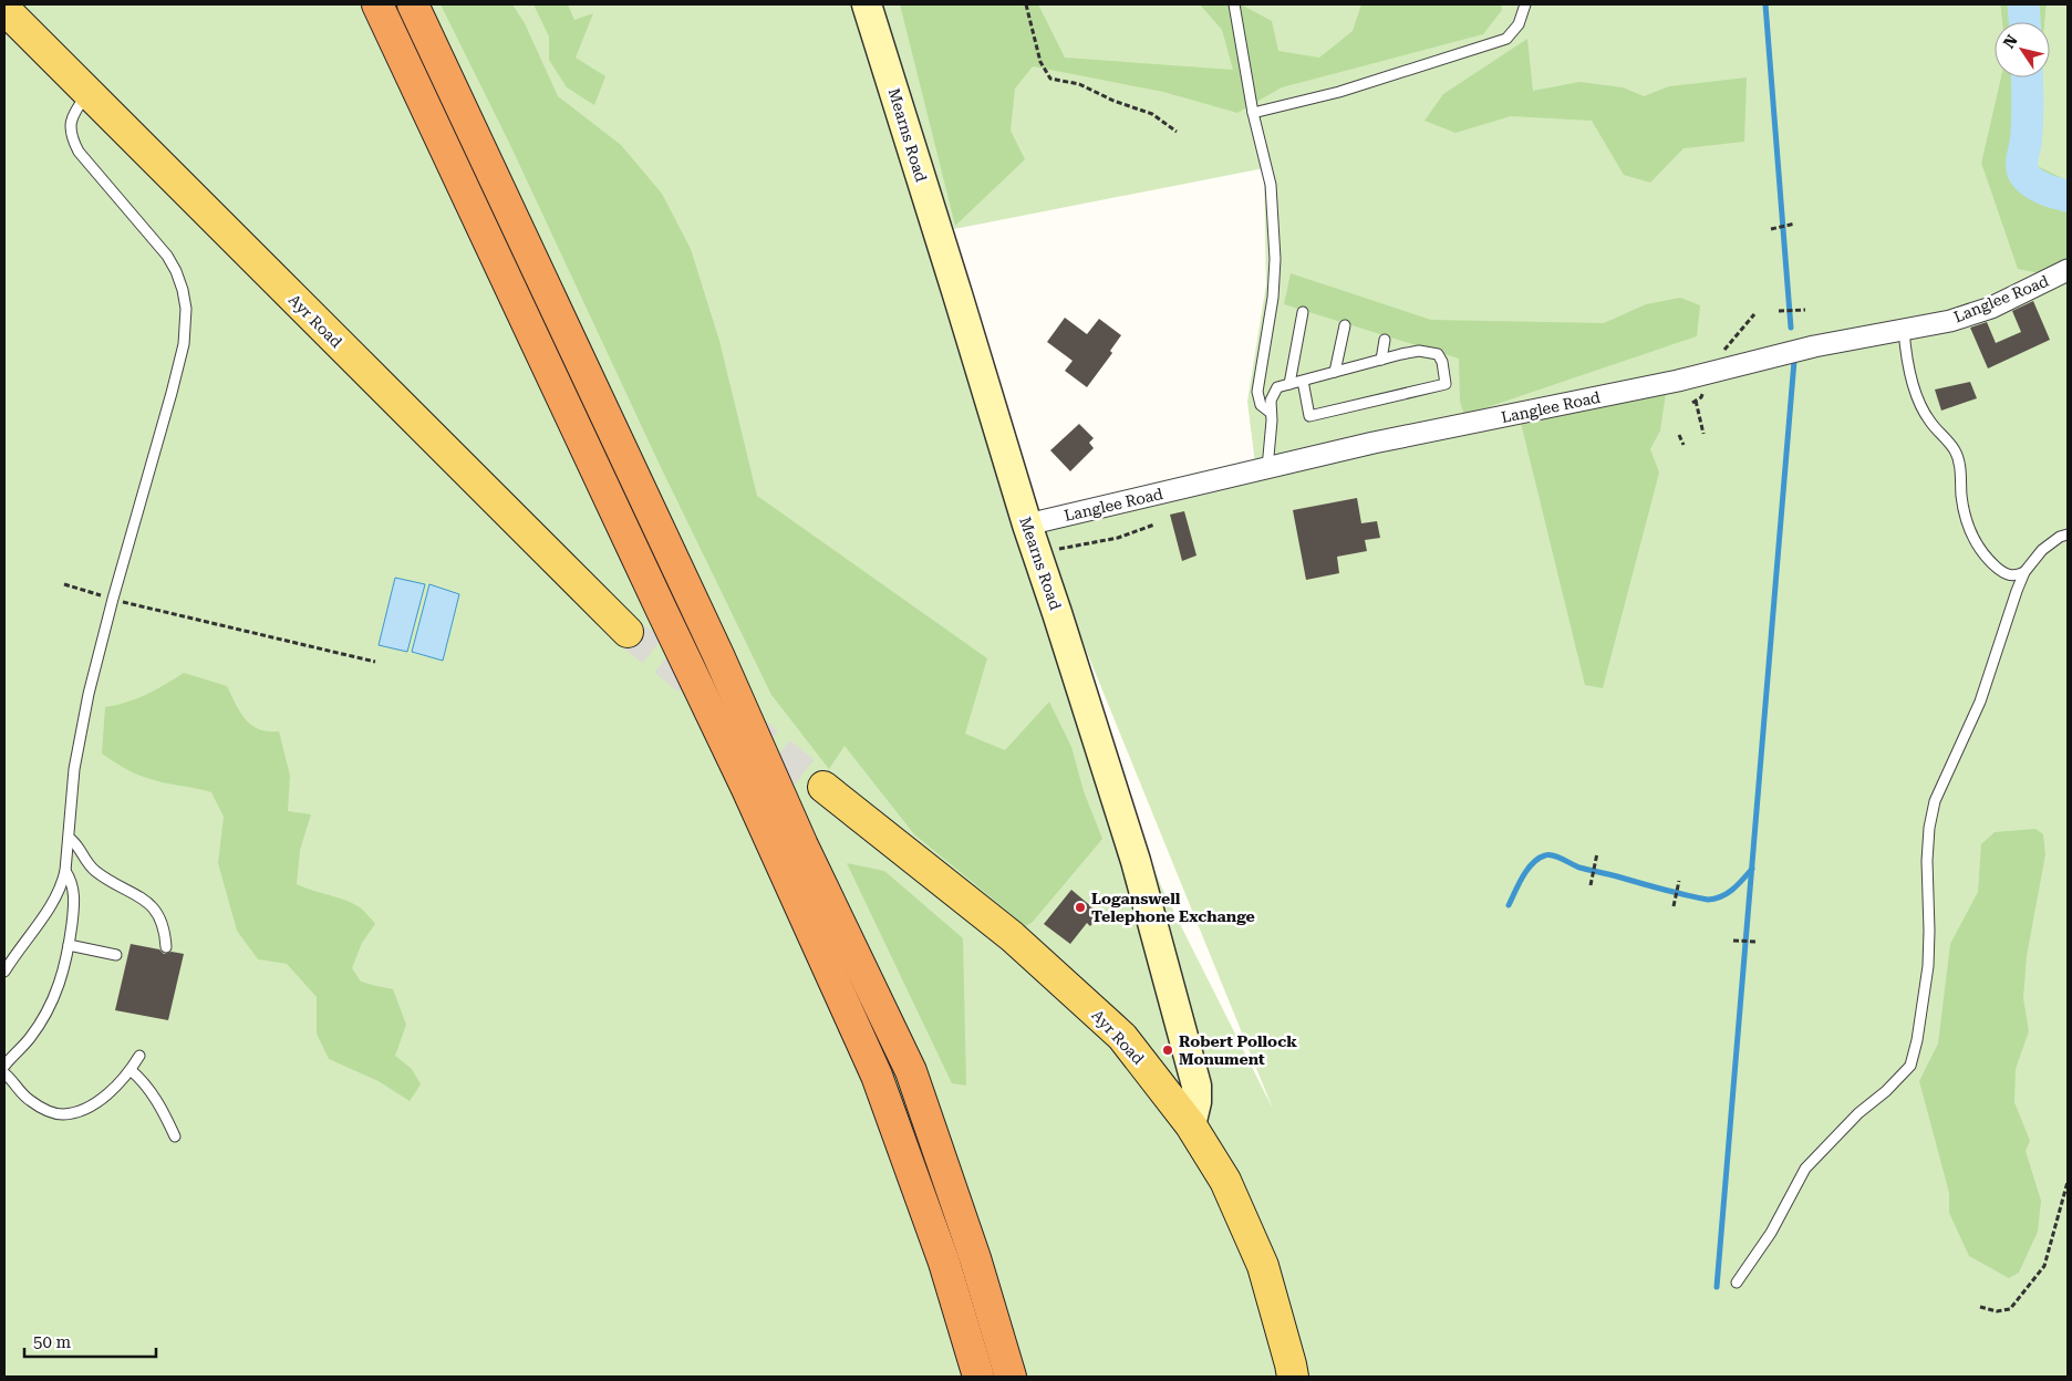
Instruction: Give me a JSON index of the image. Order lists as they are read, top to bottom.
{
  "streets": {
    "main road": ["Ayr Road"],
    "street": ["Mearns Road", "Langlee Road"]
  },
  "crossings": [
    ["Mearns Road", "Langlee Road"],
    ["Mearns Road", "Ayr Road"]
  ],
  "places": ["Loganswell Telephone Exchange", "Robert Pollock Monument"],
  "scale_bar": "50 m",
  "north": "top left"
}
